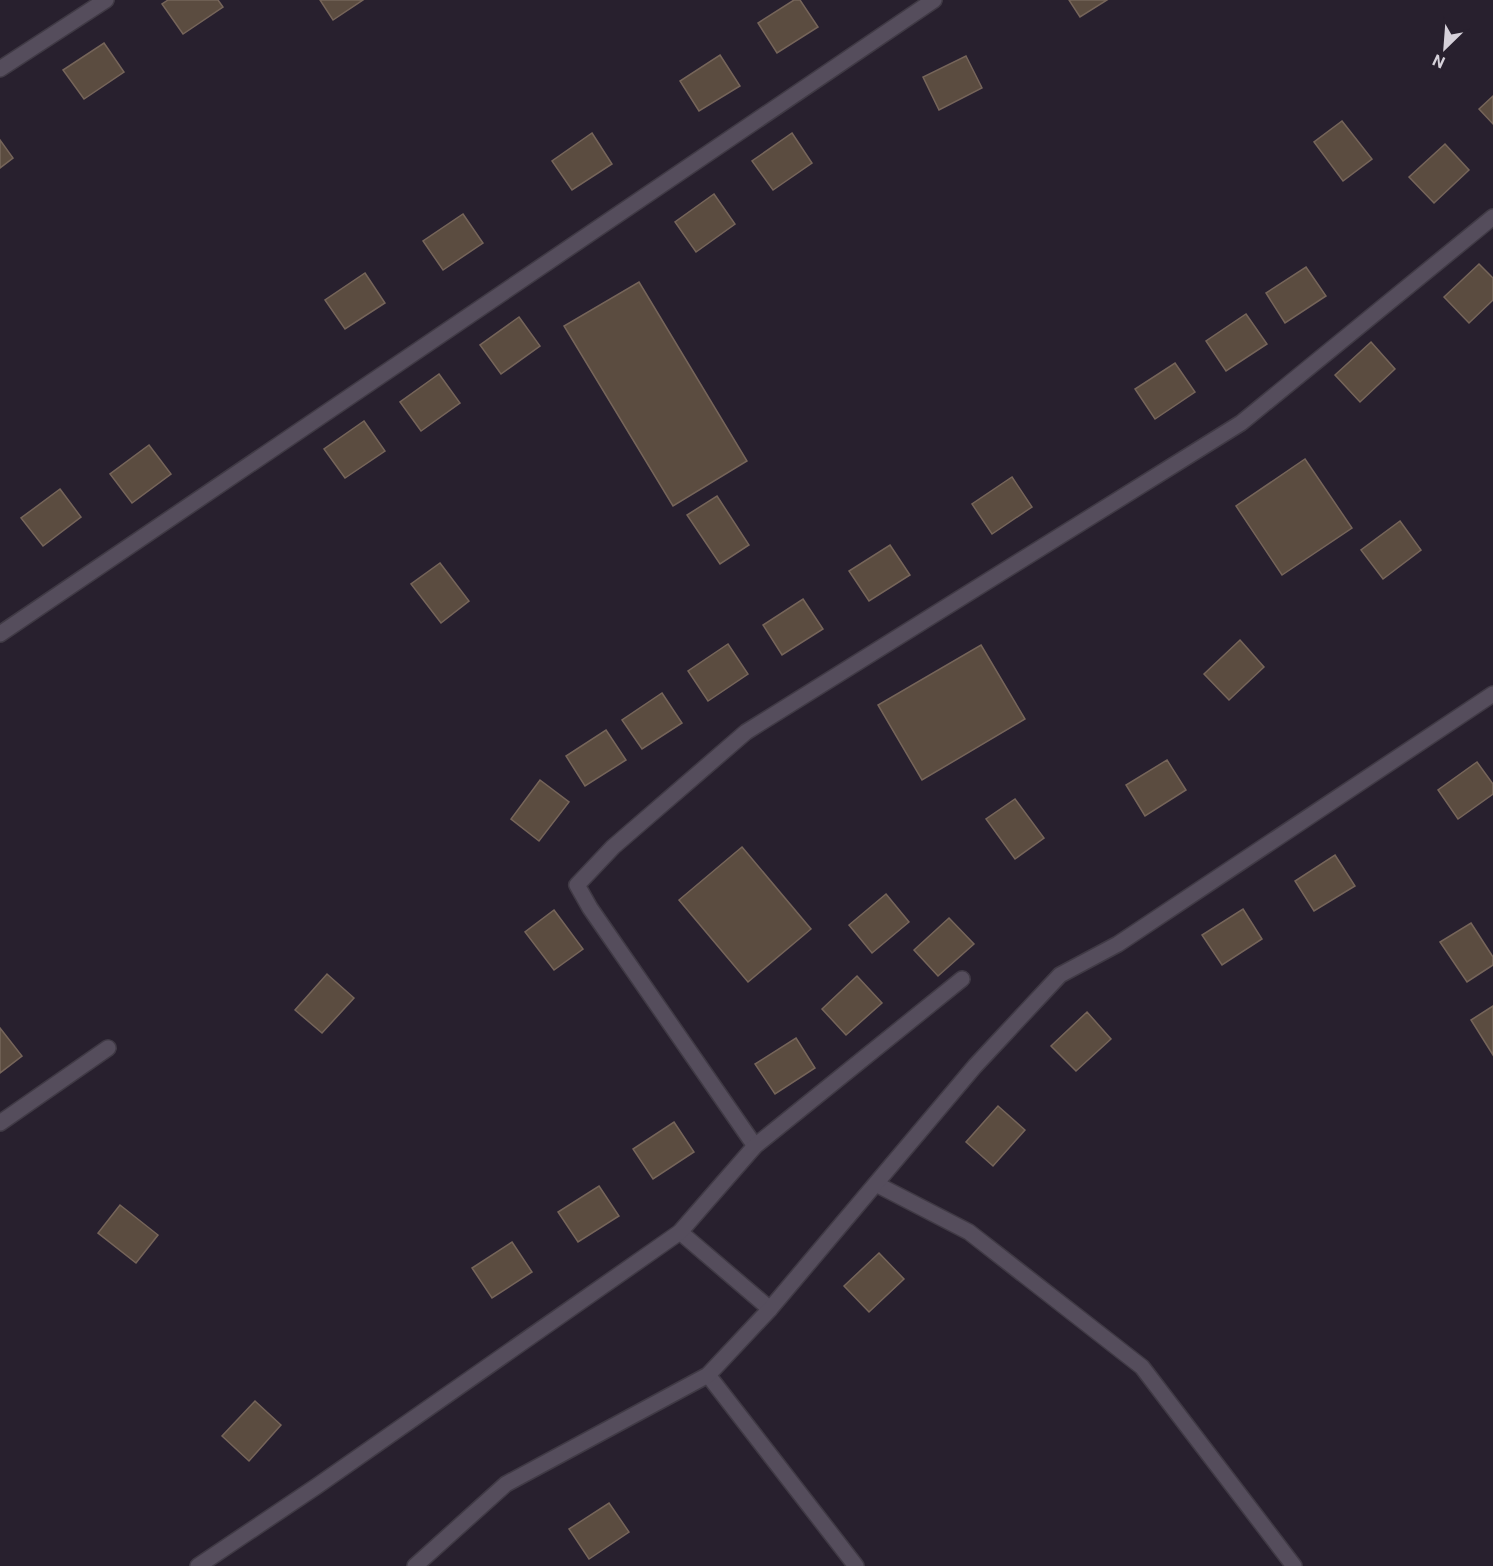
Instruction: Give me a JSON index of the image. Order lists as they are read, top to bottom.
{
  "north": "bottom left"
}
